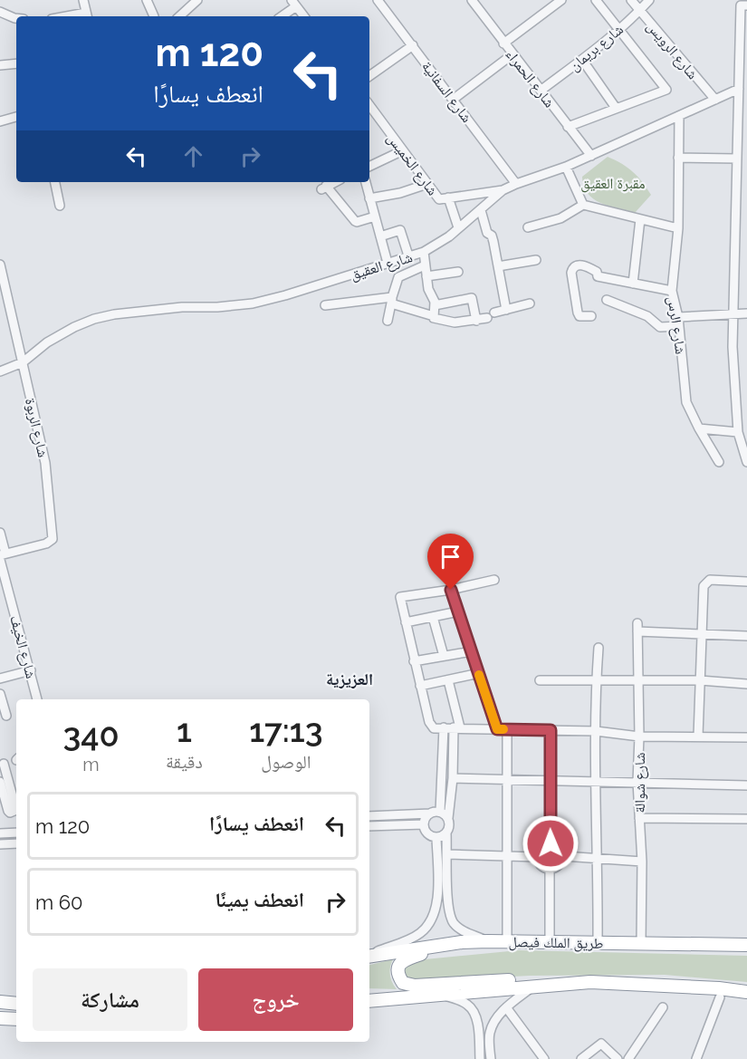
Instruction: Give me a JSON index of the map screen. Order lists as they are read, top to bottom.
{
  "streets": {
    "highway": ["طريق الملك فيصل"],
    "street": [
      "شارع بريمان",
      "شارع الرويس",
      "شارع الحمراء",
      "شارع السفانية",
      "شارع الخميس",
      "شارع العقيق",
      "شارع الرس",
      "شارع الربوة",
      "شارع الخيف",
      "شارع شوالة"
    ]
  },
  "crossings": [
    ["شارع بريمان", "شارع الرويس"],
    ["شارع بريمان", "شارع الحمراء"],
    ["شارع الرويس", "شارع العقيق"],
    ["شارع الحمراء", "شارع العقيق"],
    ["شارع السفانية", "شارع العقيق"],
    ["شارع الخميس", "شارع العقيق"],
    ["شارع العقيق", "شارع الرس"],
    ["شارع العقيق", "شارع الربوة"],
    ["شارع الربوة", "شارع الخيف"],
    ["شارع شوالة", "طريق الملك فيصل"]
  ],
  "districts": ["العزيزية"],
  "parks": ["مقبرة العقيق"],
  "page": {
    "turn": ["120 m", "انعطف يسارًا"],
    "eta": [
      "17:13",
      "الوصول",
      "1",
      "دقيقة",
      "340",
      "m"
    ],
    "list": [
      {
        "name": "انعطف يسارًا",
        "value": "120 m"
      },
      {
        "name": "انعطف يمينًا",
        "value": "60 m"
      }
    ],
    "buttons": ["خروج", "مشاركة"]
  }
}
